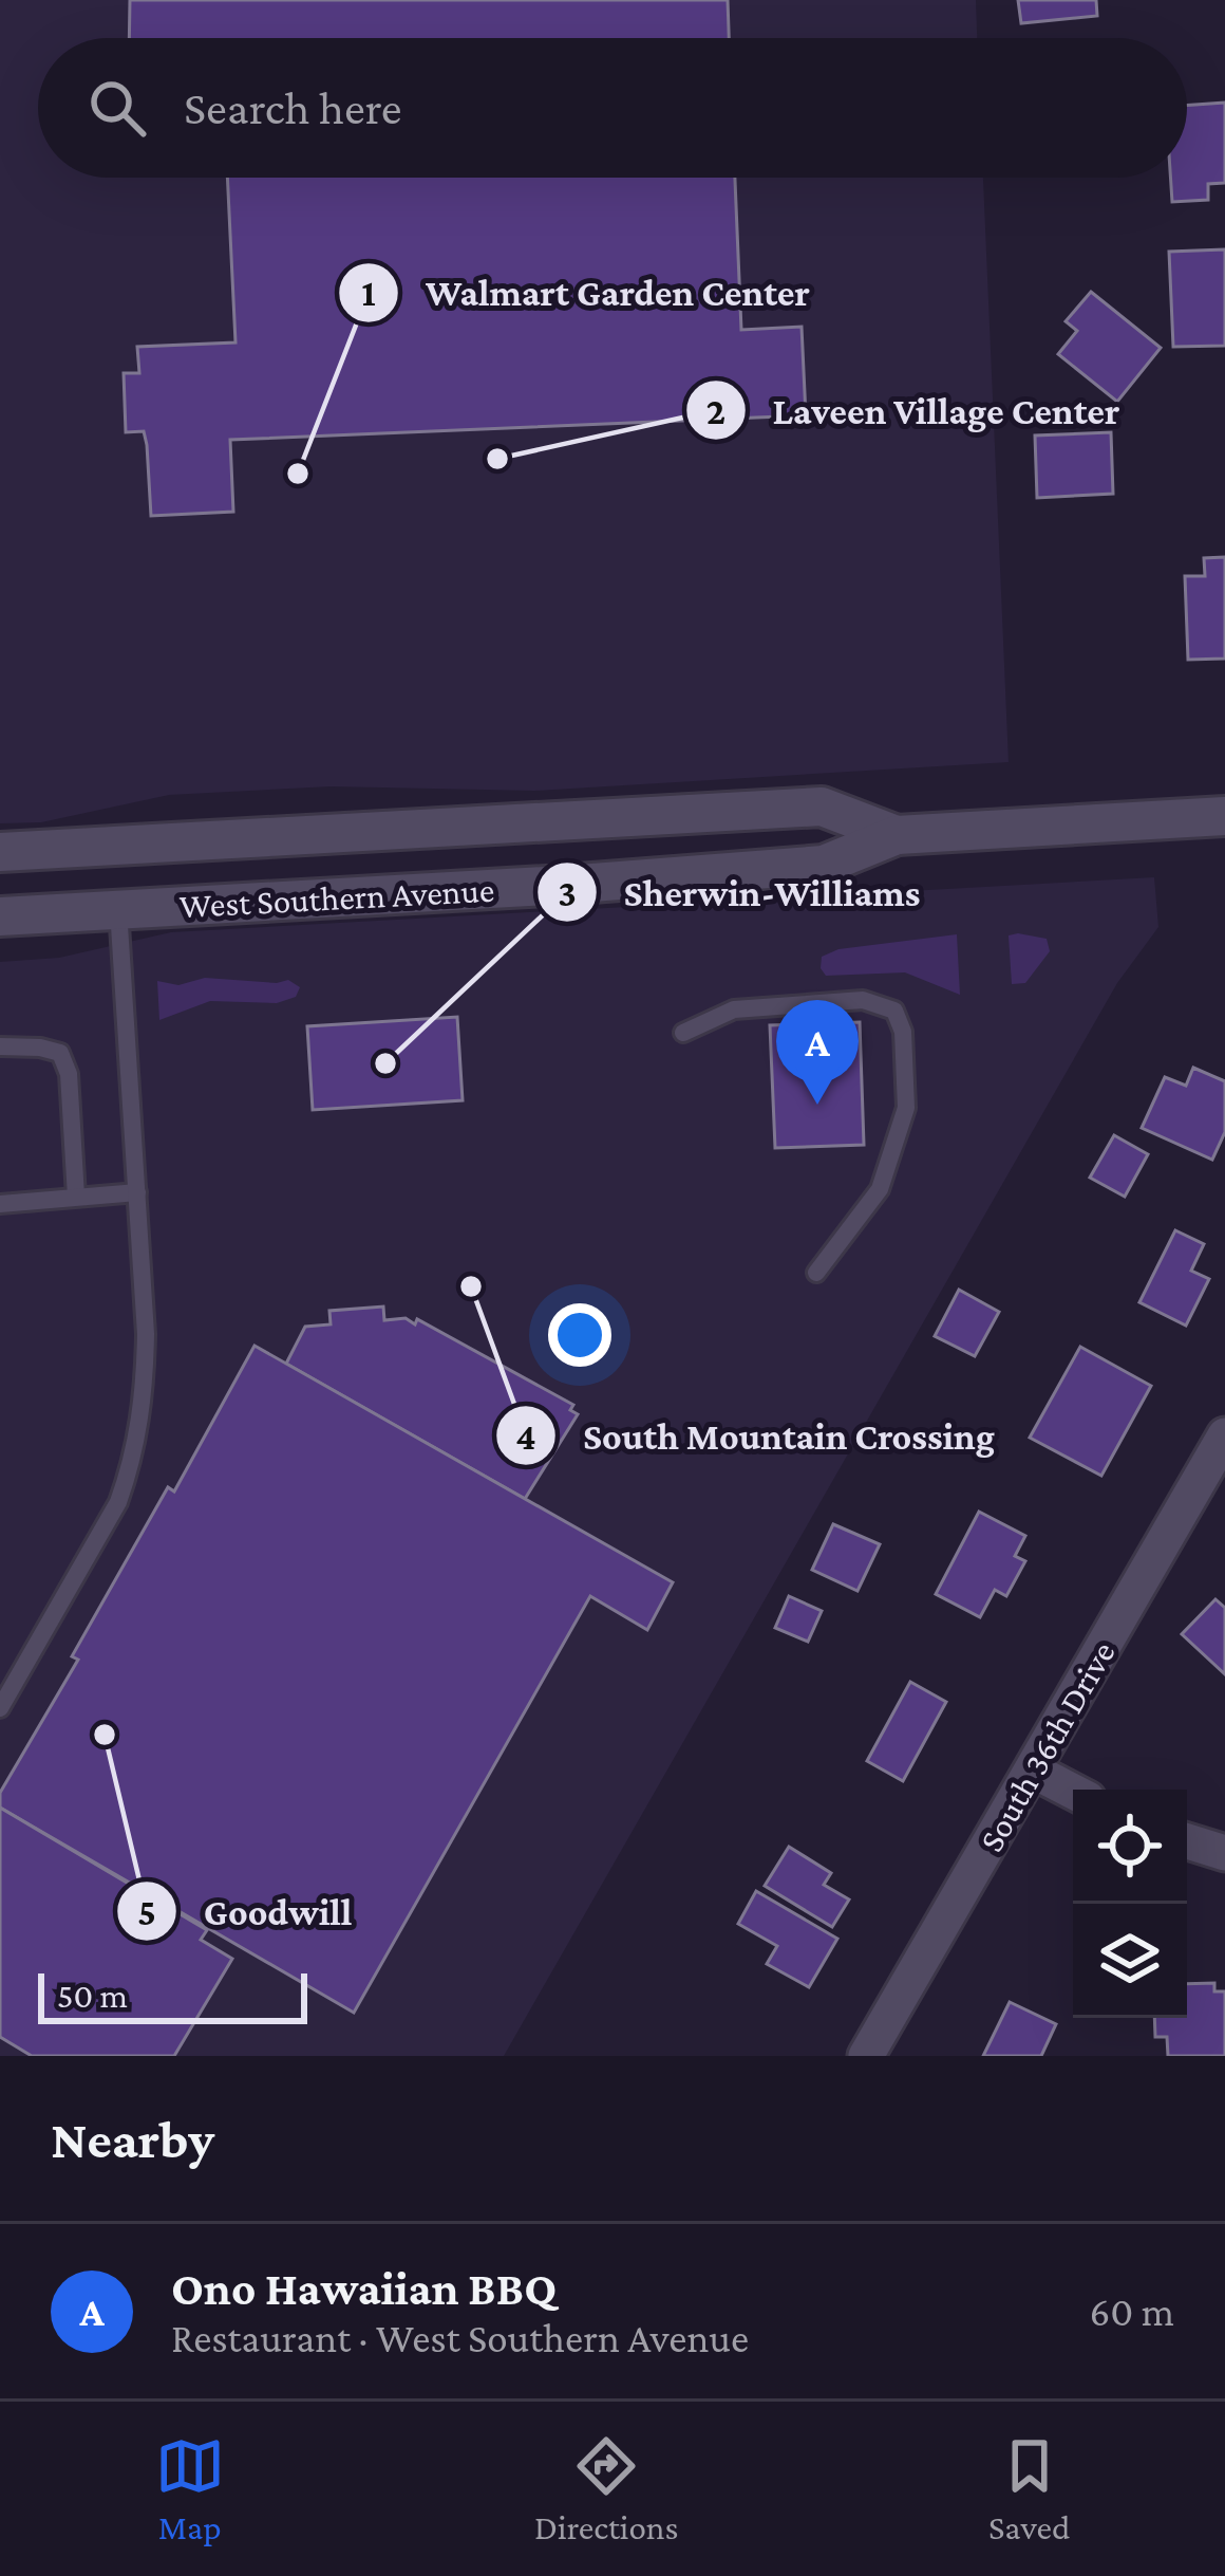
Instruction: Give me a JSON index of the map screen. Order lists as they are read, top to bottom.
{
  "streets": {
    "main road": ["West Southern Avenue"],
    "street": ["South 36th Drive"]
  },
  "places": [
    "Laveen Village Center",
    "Walmart Garden Center",
    "Sherwin-Williams",
    "South Mountain Crossing",
    "Goodwill"
  ],
  "scale_bar": "50 m",
  "page": {
    "search": "Search here",
    "pins": "A",
    "scale": "50 m",
    "heading": "Nearby",
    "list": [
      {
        "mark": "A",
        "name": "Ono Hawaiian BBQ",
        "note": "Restaurant · West Southern Avenue",
        "value": "60 m"
      }
    ],
    "nav": ["Map", "Directions", "Saved"]
  }
}
